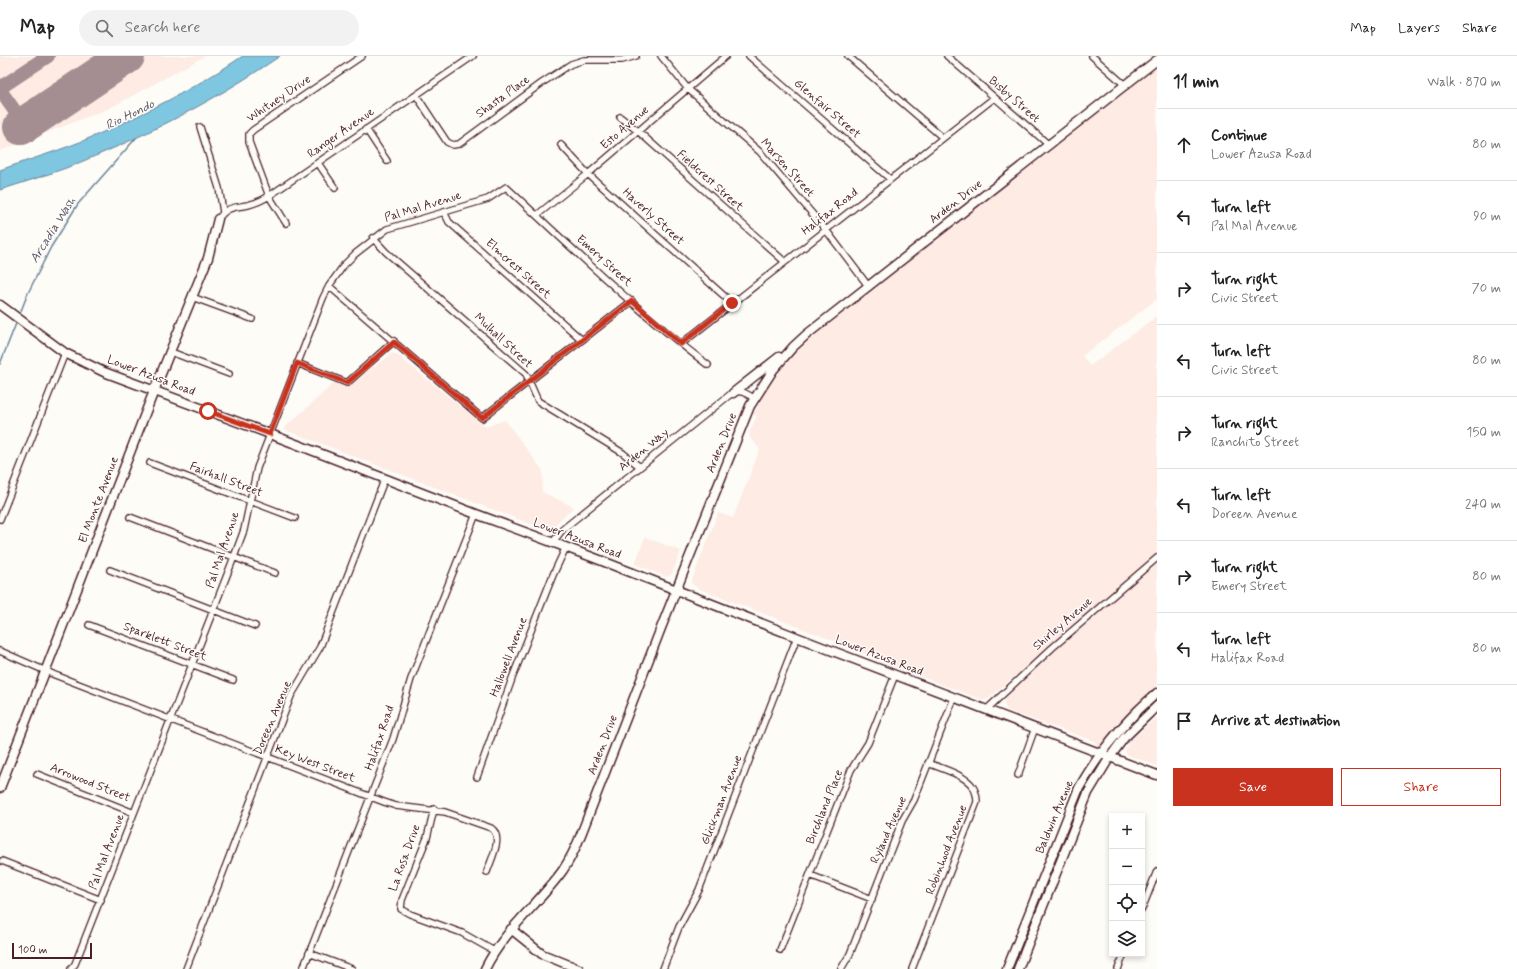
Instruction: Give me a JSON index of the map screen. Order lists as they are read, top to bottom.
{
  "streets": {
    "street": [
      "Shasta Place",
      "Whitney Drive",
      "Bisby Street",
      "Glenfair Street",
      "Esto Avenue",
      "Ranger Avenue",
      "Marsen Street",
      "Fieldcrest Street",
      "Arden Drive",
      "Pal Mal Avenue",
      "Halifax Road",
      "Haverly Street",
      "Emery Street",
      "Elmcrest Street",
      "Mulhall Street",
      "Lower Azusa Road",
      "Arden Way",
      "Fairhall Street",
      "El Monte Avenue",
      "Shirley Avenue",
      "Sparklett Street",
      "Hallowell Avenue",
      "Doreen Avenue",
      "Key West Street",
      "Arrowood Street",
      "Glickman Avenue",
      "Birchland Place",
      "Baldwin Avenue",
      "Ryland Avenue",
      "Robinhood Avenue",
      "La Rosa Drive"
    ]
  },
  "crossings": [
    ["Shasta Place", "Ranger Avenue"],
    ["Whitney Drive", "Ranger Avenue"],
    ["Bisby Street", "Arden Drive"],
    ["Bisby Street", "Halifax Road"],
    ["Glenfair Street", "Halifax Road"],
    ["Esto Avenue", "Marsen Street"],
    ["Esto Avenue", "Fieldcrest Street"],
    ["Esto Avenue", "Haverly Street"],
    ["Esto Avenue", "Emery Street"],
    ["Marsen Street", "Arden Drive"],
    ["Marsen Street", "Halifax Road"],
    ["Fieldcrest Street", "Halifax Road"],
    ["Arden Drive", "Lower Azusa Road"],
    ["Arden Drive", "La Rosa Drive"],
    ["Pal Mal Avenue", "Emery Street"],
    ["Pal Mal Avenue", "Elmcrest Street"],
    ["Pal Mal Avenue", "Mulhall Street"],
    ["Pal Mal Avenue", "Lower Azusa Road"],
    ["Pal Mal Avenue", "Fairhall Street"],
    ["Pal Mal Avenue", "Sparklett Street"],
    ["Pal Mal Avenue", "Key West Street"],
    ["Pal Mal Avenue", "Arrowood Street"],
    ["Halifax Road", "Haverly Street"],
    ["Halifax Road", "Emery Street"],
    ["Halifax Road", "Lower Azusa Road"],
    ["Halifax Road", "Key West Street"],
    ["Mulhall Street", "Arden Way"],
    ["Lower Azusa Road", "Arden Way"],
    ["Lower Azusa Road", "El Monte Avenue"],
    ["Lower Azusa Road", "Shirley Avenue"],
    ["Lower Azusa Road", "Hallowell Avenue"],
    ["Lower Azusa Road", "Doreen Avenue"],
    ["Lower Azusa Road", "Glickman Avenue"],
    ["Lower Azusa Road", "Birchland Place"],
    ["Lower Azusa Road", "Baldwin Avenue"],
    ["Lower Azusa Road", "Ryland Avenue"],
    ["El Monte Avenue", "Key West Street"],
    ["Doreen Avenue", "Key West Street"],
    ["Key West Street", "La Rosa Drive"],
    ["Ryland Avenue", "Robinhood Avenue"]
  ],
  "water": ["Rio Hondo", "Arcadia Wash"],
  "scale_bar": "100 m",
  "page": {
    "header": "Map",
    "search": "Search here",
    "nav": ["Map", "Layers", "Share"],
    "heading": ["11 min", "Walk · 870 m"],
    "list": [
      ["Continue", "Lower Azusa Road", "80 m"],
      ["Turn left", "Pal Mal Avenue", "90 m"],
      ["Turn right", "Civic Street", "70 m"],
      ["Turn left", "Civic Street", "80 m"],
      ["Turn right", "Ranchito Street", "150 m"],
      ["Turn left", "Doreen Avenue", "240 m"],
      ["Turn right", "Emery Street", "80 m"],
      ["Turn left", "Halifax Road", "80 m"],
      "Arrive at destination"
    ],
    "buttons": ["Save", "Share"],
    "map_buttons": ["+", "−"],
    "scale": "100 m"
  }
}
